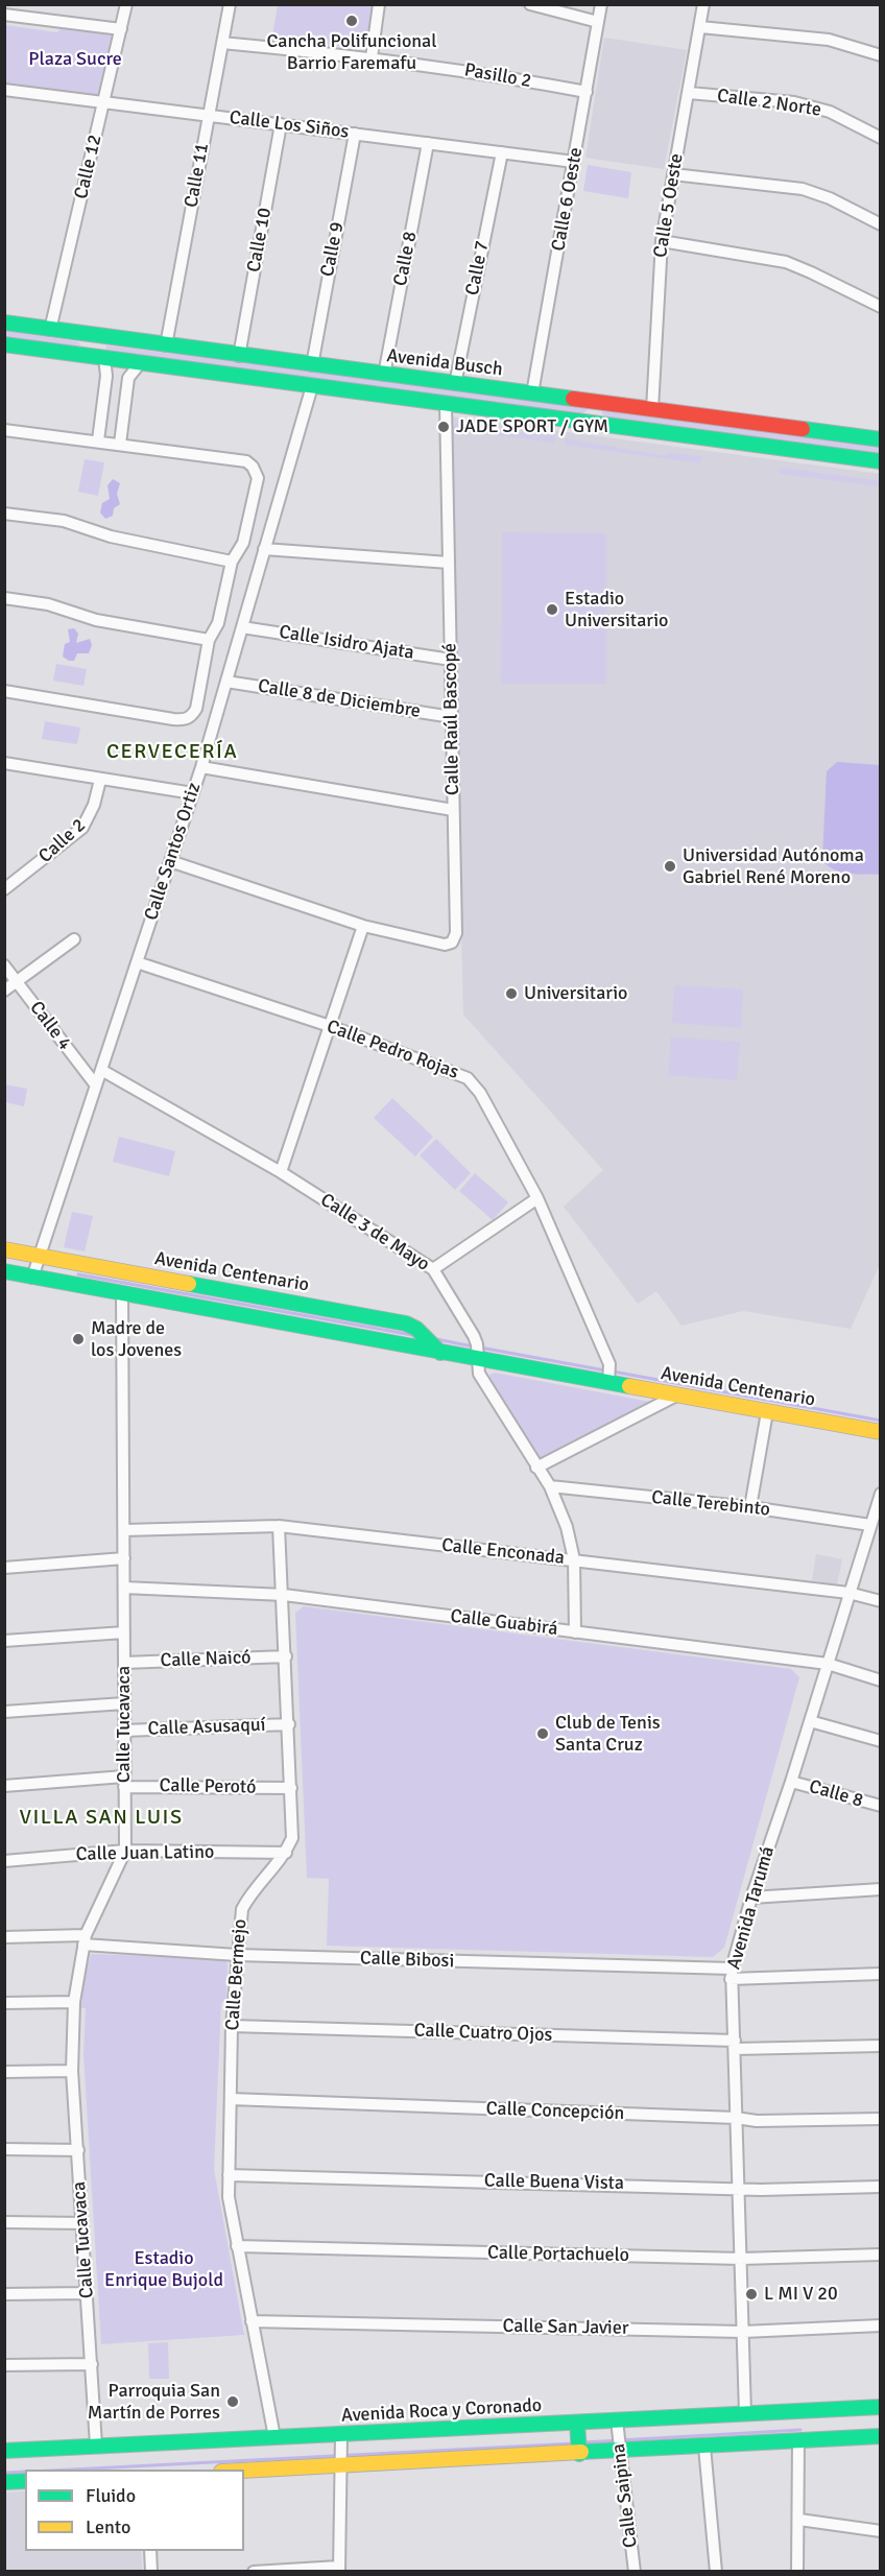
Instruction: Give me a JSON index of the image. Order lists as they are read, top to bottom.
{
  "streets": {
    "main road": ["Avenida Busch", "Avenida Centenario", "Avenida Roca y Coronado"],
    "street": [
      "Pasillo 2",
      "Calle 2 Norte",
      "Calle Los Siños",
      "Calle 12",
      "Calle 11",
      "Calle 6 Oeste",
      "Calle 5 Oeste",
      "Calle 10",
      "Calle 9",
      "Calle 8",
      "Calle 7",
      "Calle Isidro Ajata",
      "Calle 8 de Diciembre",
      "Calle Raúl Bascopé",
      "Calle 2",
      "Calle Santos Ortiz",
      "Calle 4",
      "Calle Pedro Rojas",
      "Calle 3 de Mayo",
      "Calle Terebinto",
      "Calle Enconada",
      "Calle Guabirá",
      "Calle Naicó",
      "Calle Tucavaca",
      "Calle Asusaquí",
      "Calle Perotó",
      "Calle Juan Latino",
      "Avenida Tarumá",
      "Calle Bibosi",
      "Calle Bermejo",
      "Calle Cuatro Ojos",
      "Calle Concepción",
      "Calle Buena Vista",
      "Calle Portachuelo",
      "Calle San Javier",
      "Calle Saipina"
    ]
  },
  "crossings": [
    ["Pasillo 2", "Calle 11"],
    ["Pasillo 2", "Calle 6 Oeste"],
    ["Calle 2 Norte", "Calle 5 Oeste"],
    ["Calle Los Siños", "Calle 12"],
    ["Calle Los Siños", "Calle 11"],
    ["Calle Los Siños", "Calle 6 Oeste"],
    ["Calle Los Siños", "Calle 10"],
    ["Calle Los Siños", "Calle 9"],
    ["Calle Los Siños", "Calle 8"],
    ["Calle Los Siños", "Calle 7"],
    ["Calle 12", "Avenida Busch"],
    ["Calle 11", "Avenida Busch"],
    ["Calle 6 Oeste", "Avenida Busch"],
    ["Calle 5 Oeste", "Avenida Busch"],
    ["Calle 10", "Avenida Busch"],
    ["Calle 9", "Avenida Busch"],
    ["Calle 8", "Avenida Busch"],
    ["Calle 8", "Avenida Tarumá"],
    ["Calle 7", "Avenida Busch"],
    ["Calle Isidro Ajata", "Calle Raúl Bascopé"],
    ["Calle Isidro Ajata", "Calle Santos Ortiz"],
    ["Calle 8 de Diciembre", "Calle Raúl Bascopé"],
    ["Calle 8 de Diciembre", "Calle Santos Ortiz"],
    ["Calle Santos Ortiz", "Calle 4"],
    ["Calle Santos Ortiz", "Calle Pedro Rojas"],
    ["Calle Santos Ortiz", "Calle 3 de Mayo"],
    ["Calle Santos Ortiz", "Avenida Centenario"],
    ["Calle Pedro Rojas", "Avenida Centenario"],
    ["Calle 3 de Mayo", "Avenida Centenario"],
    ["Calle 3 de Mayo", "Calle Terebinto"],
    ["Calle 3 de Mayo", "Calle Enconada"],
    ["Calle 3 de Mayo", "Calle Guabirá"],
    ["Avenida Centenario", "Calle Tucavaca"],
    ["Calle Terebinto", "Avenida Tarumá"],
    ["Calle Enconada", "Calle Tucavaca"],
    ["Calle Enconada", "Avenida Tarumá"],
    ["Calle Enconada", "Calle Bermejo"],
    ["Calle Guabirá", "Calle Tucavaca"],
    ["Calle Guabirá", "Avenida Tarumá"],
    ["Calle Guabirá", "Calle Bermejo"],
    ["Calle Naicó", "Calle Tucavaca"],
    ["Calle Naicó", "Calle Bermejo"],
    ["Calle Tucavaca", "Calle Asusaquí"],
    ["Calle Tucavaca", "Calle Perotó"],
    ["Calle Tucavaca", "Calle Juan Latino"],
    ["Calle Tucavaca", "Calle Bibosi"],
    ["Calle Tucavaca", "Avenida Roca y Coronado"],
    ["Calle Asusaquí", "Calle Bermejo"],
    ["Calle Perotó", "Calle Bermejo"],
    ["Calle Juan Latino", "Calle Bermejo"],
    ["Avenida Tarumá", "Calle Bibosi"],
    ["Avenida Tarumá", "Calle Cuatro Ojos"],
    ["Avenida Tarumá", "Calle Concepción"],
    ["Avenida Tarumá", "Calle Buena Vista"],
    ["Avenida Tarumá", "Calle Portachuelo"],
    ["Avenida Tarumá", "Calle San Javier"],
    ["Avenida Tarumá", "Avenida Roca y Coronado"],
    ["Calle Bibosi", "Calle Bermejo"],
    ["Calle Bermejo", "Calle Cuatro Ojos"],
    ["Calle Bermejo", "Calle Concepción"],
    ["Calle Bermejo", "Calle Buena Vista"],
    ["Calle Bermejo", "Calle Portachuelo"],
    ["Calle Bermejo", "Calle San Javier"],
    ["Calle Bermejo", "Avenida Roca y Coronado"],
    ["Avenida Roca y Coronado", "Calle Saipina"]
  ],
  "districts": ["CERVECERÍA", "VILLA SAN LUIS"],
  "parks": ["Plaza Sucre", "Estadio Enrique Bujold"],
  "places": [
    "Cancha Polifuncional Barrio Faremafu",
    "JADE SPORT / GYM",
    "Estadio Universitario",
    "Universidad Autónoma Gabriel René Moreno",
    "Universitario",
    "Madre de los Jovenes",
    "Club de Tenis Santa Cruz",
    "L MI V 20",
    "Parroquia San Martín de Porres"
  ],
  "legend": ["Fluido", "Lento"]
}
